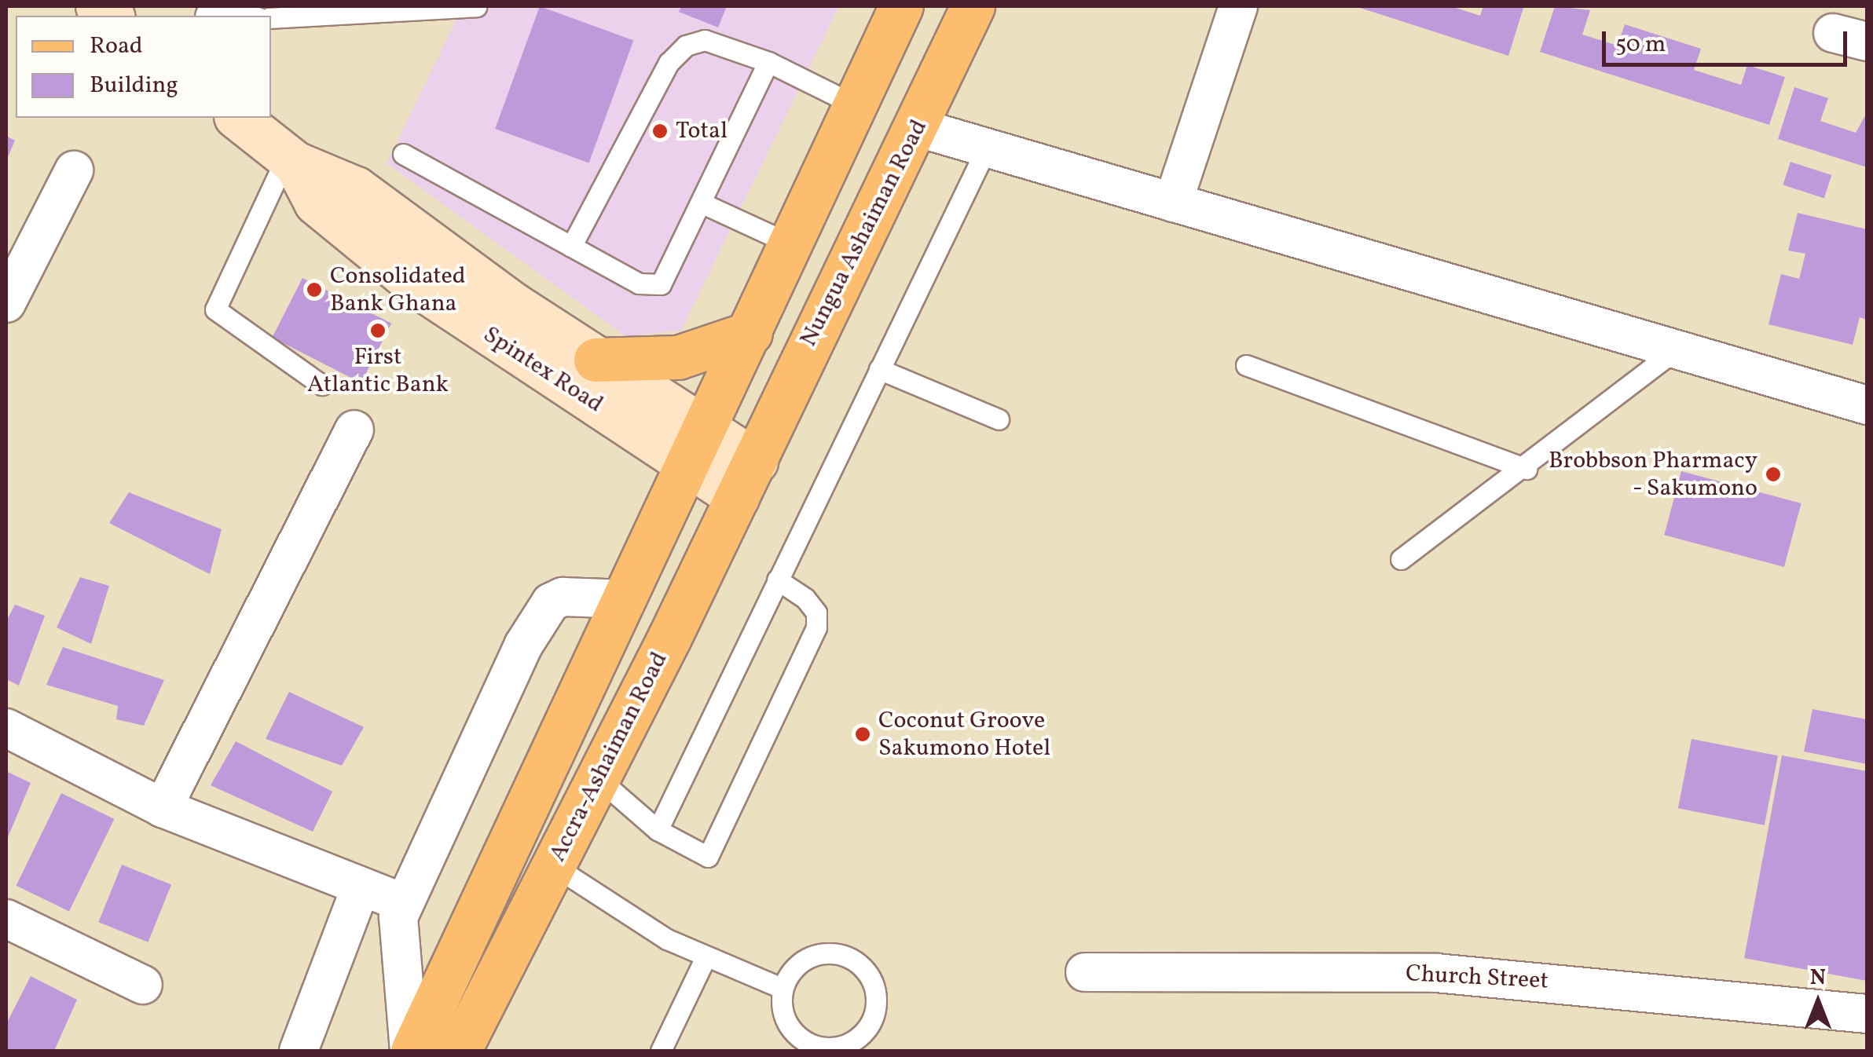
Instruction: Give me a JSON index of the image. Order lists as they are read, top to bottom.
{
  "streets": {
    "main road": ["Nungua Ashaiman Road", "Spintex Road", "Accra-Ashaiman Road"],
    "street": ["Church Street"]
  },
  "crossings": [
    ["Nungua Ashaiman Road", "Spintex Road"],
    ["Nungua Ashaiman Road", "Accra-Ashaiman Road"],
    ["Spintex Road", "Accra-Ashaiman Road"]
  ],
  "places": [
    "Total",
    "Consolidated Bank Ghana",
    "First Atlantic Bank",
    "Brobbson Pharmacy - Sakumono",
    "Coconut Groove Sakumono Hotel"
  ],
  "legend": ["Road", "Building"],
  "scale_bar": "50 m",
  "north": "top"
}
